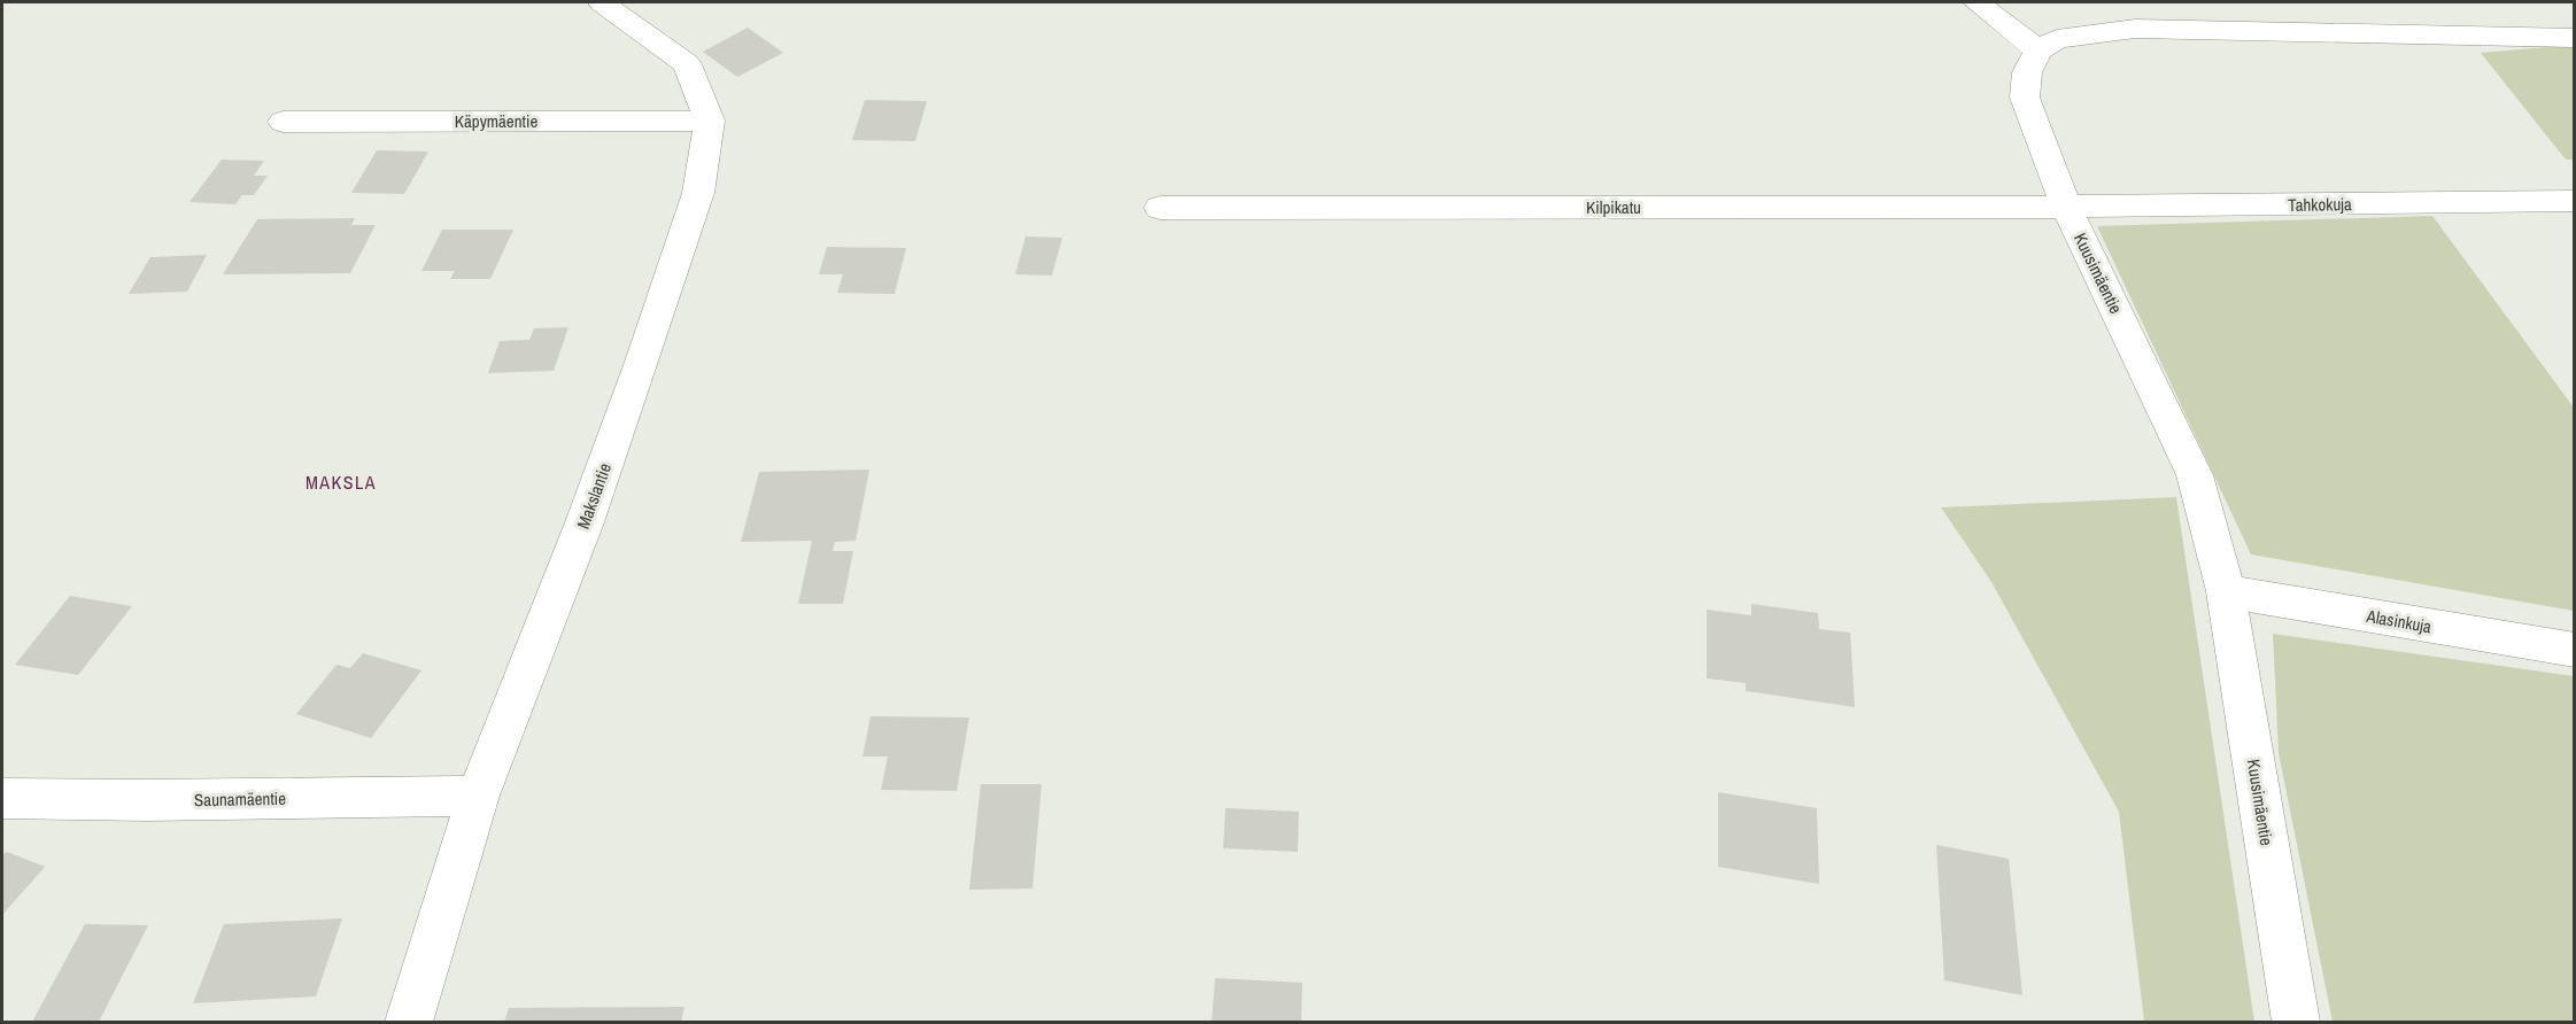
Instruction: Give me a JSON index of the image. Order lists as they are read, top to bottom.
{
  "streets": {
    "street": [
      "Käpymäentie",
      "Tahkokuja",
      "Kilpikatu",
      "Kuusimäentie",
      "Makslantie",
      "Alasinkuja",
      "Saunamäentie"
    ]
  },
  "crossings": [
    ["Käpymäentie", "Makslantie"],
    ["Tahkokuja", "Kilpikatu"],
    ["Tahkokuja", "Kuusimäentie"],
    ["Kilpikatu", "Kuusimäentie"],
    ["Kuusimäentie", "Alasinkuja"],
    ["Makslantie", "Saunamäentie"]
  ],
  "districts": ["MAKSLA"]
}
